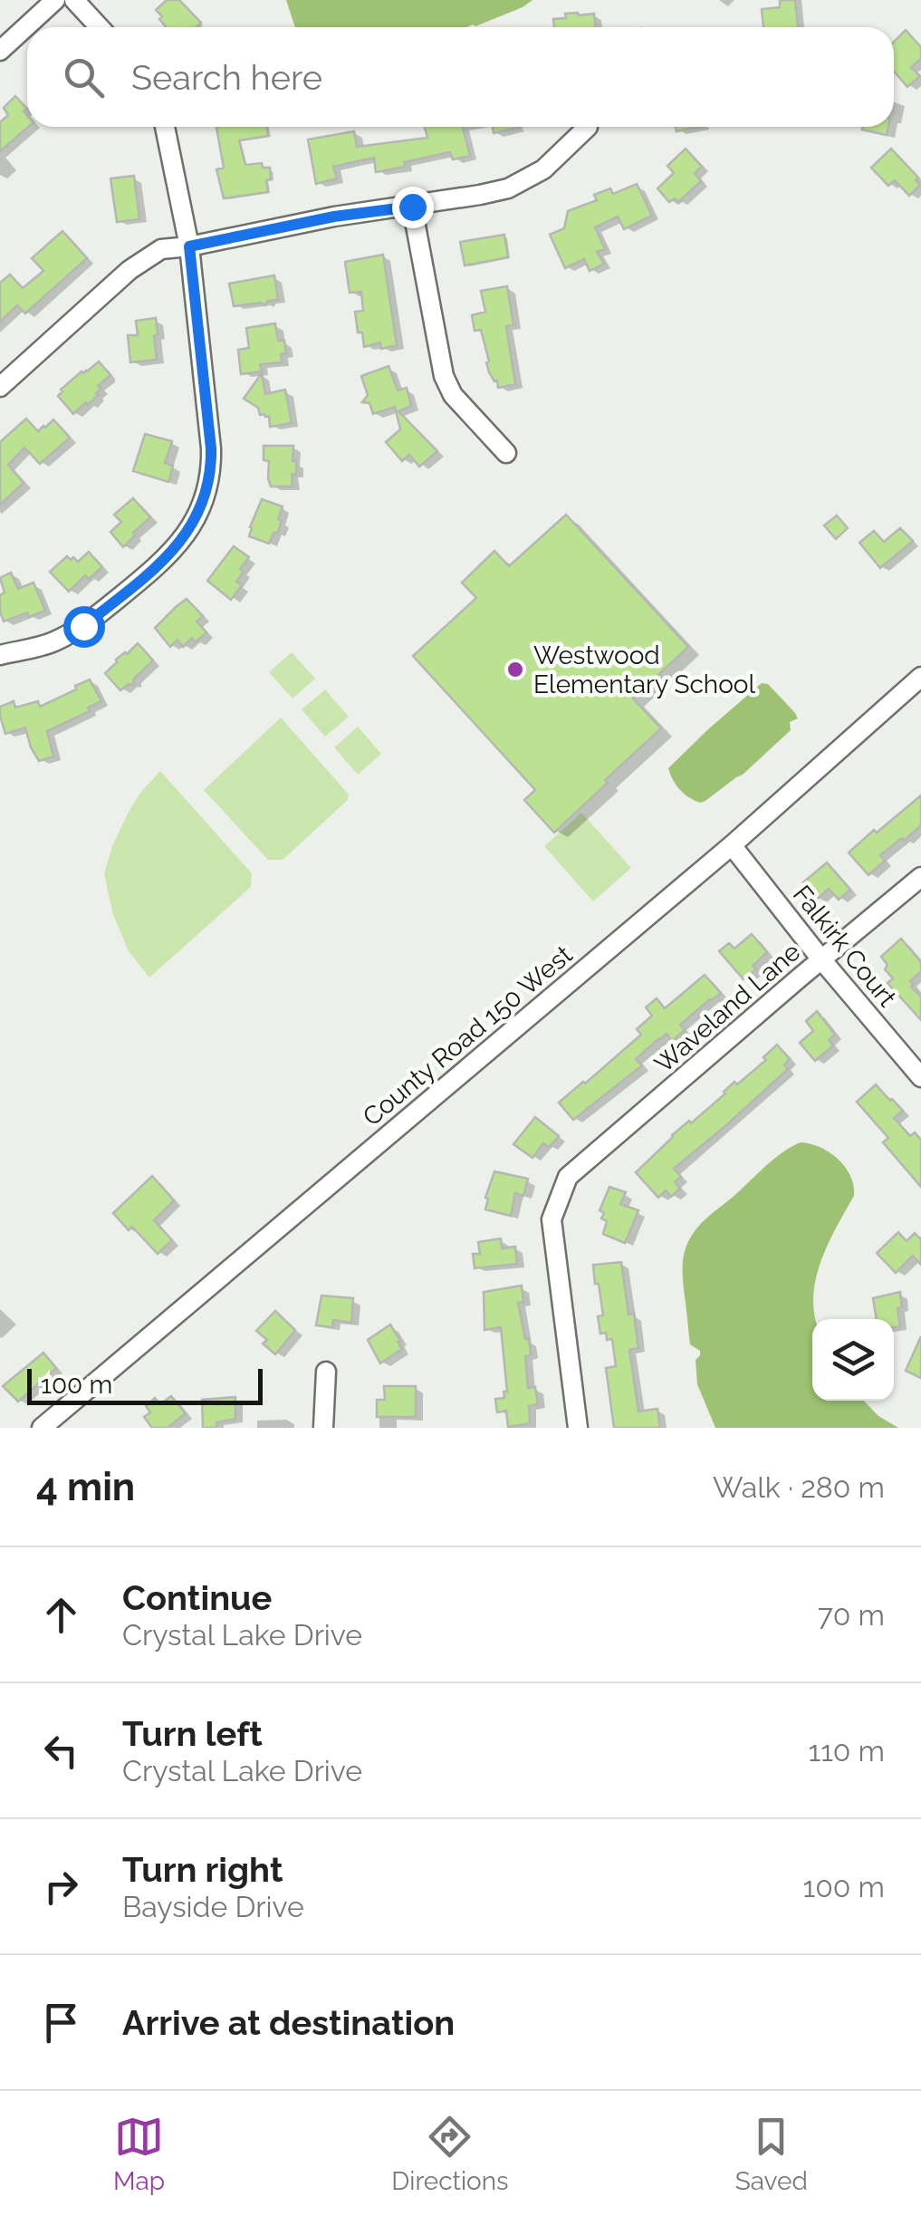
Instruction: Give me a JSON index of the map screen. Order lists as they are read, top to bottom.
{
  "streets": {
    "street": ["Falkirk Court", "Waveland Lane", "County Road 150 West"]
  },
  "crossings": [
    ["Falkirk Court", "Waveland Lane"],
    ["Falkirk Court", "County Road 150 West"]
  ],
  "places": ["Westwood Elementary School"],
  "scale_bar": "100 m",
  "page": {
    "search": "Search here",
    "scale": "100 m",
    "heading": ["4 min", "Walk · 280 m"],
    "list": [
      ["Continue", "Crystal Lake Drive", "70 m"],
      ["Turn left", "Crystal Lake Drive", "110 m"],
      ["Turn right", "Bayside Drive", "100 m"],
      "Arrive at destination"
    ],
    "nav": ["Map", "Directions", "Saved"]
  }
}
